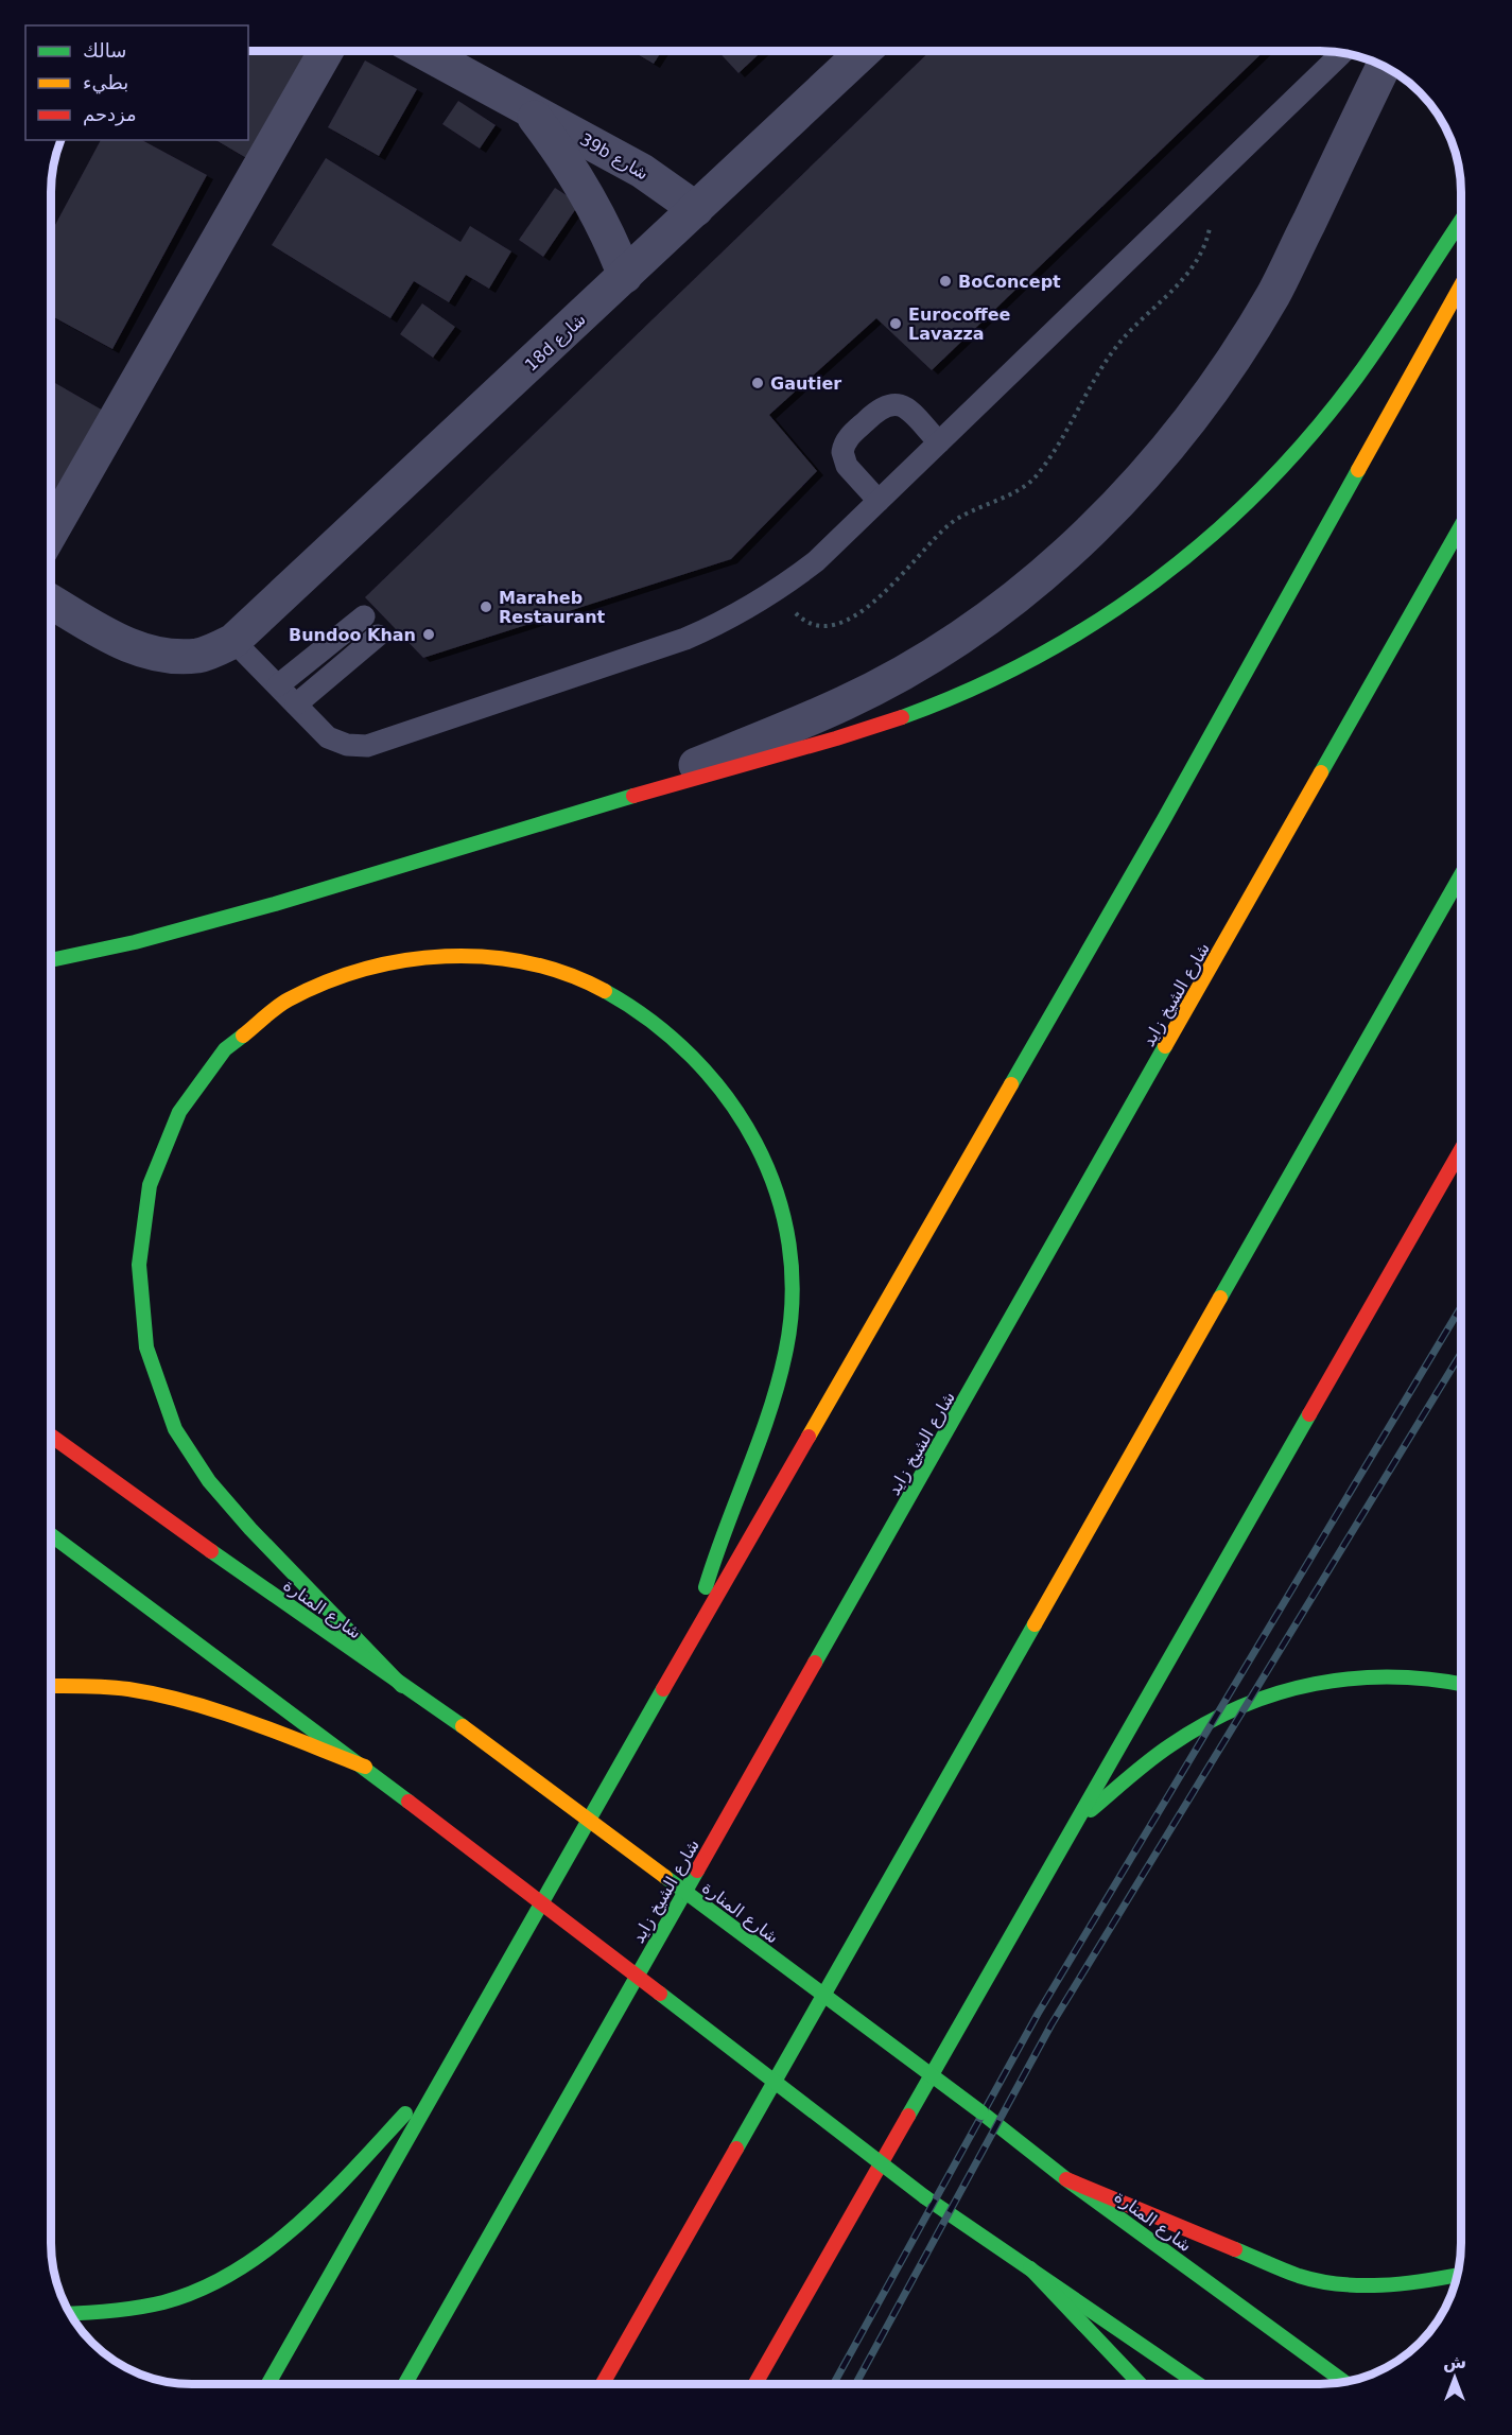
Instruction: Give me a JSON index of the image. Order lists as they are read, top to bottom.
{
  "streets": {
    "main road": ["شارع الشيخ زايد", "شارع المنارة"],
    "street": ["39b شارع", "18d شارع"]
  },
  "crossings": [
    ["39b شارع", "18d شارع"]
  ],
  "places": [
    "BoConcept",
    "Eurocoffee Lavazza",
    "Gautier",
    "Maraheb Restaurant",
    "Bundoo Khan"
  ],
  "legend": ["سالك", "بطيء", "مزدحم"],
  "north": "top"
}
